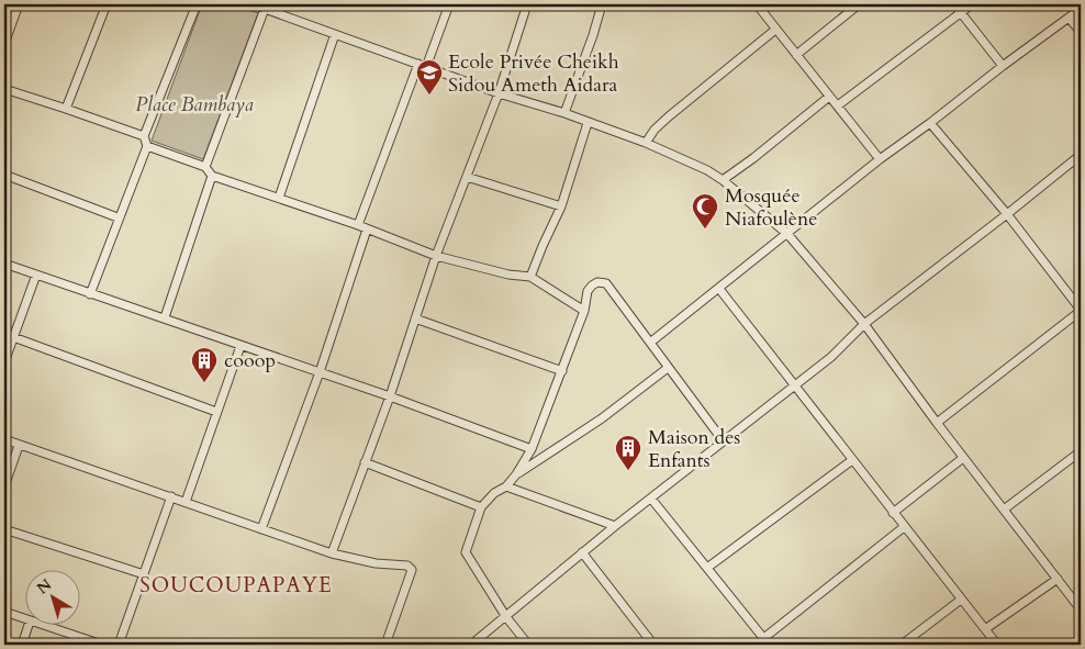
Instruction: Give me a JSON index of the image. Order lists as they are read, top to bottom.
{
  "districts": ["SOUCOUPAPAYE"],
  "parks": ["Place Bambaya"],
  "places": {
    "school or university": ["Ecole Privée Cheikh Sidou Ameth Aidara"],
    "mosque": ["Mosquée Niafoulène"],
    "building": ["cooop", "Maison des Enfants"]
  },
  "north": "top left"
}
